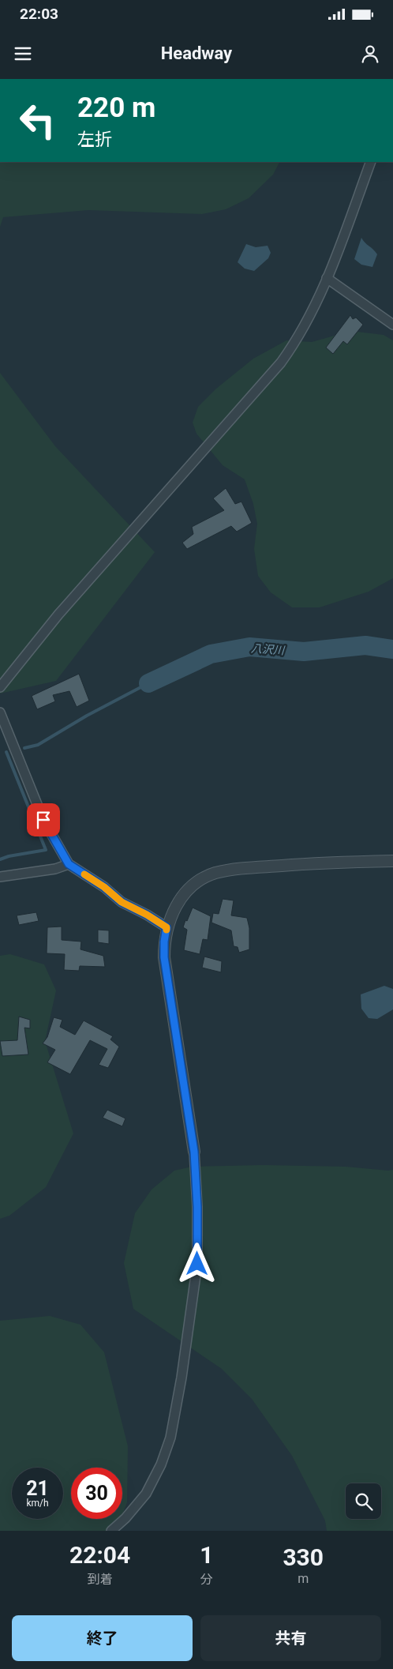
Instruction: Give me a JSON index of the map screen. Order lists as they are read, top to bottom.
{
  "water": ["八沢川"],
  "page": {
    "status": "22:03",
    "header": "Headway",
    "turn": ["220 m", "左折"],
    "speed": "21 km/h",
    "limit": "30",
    "eta": [
      "22:04",
      "到着",
      "1",
      "分",
      "330",
      "m"
    ],
    "buttons": ["終了", "共有"]
  }
}
